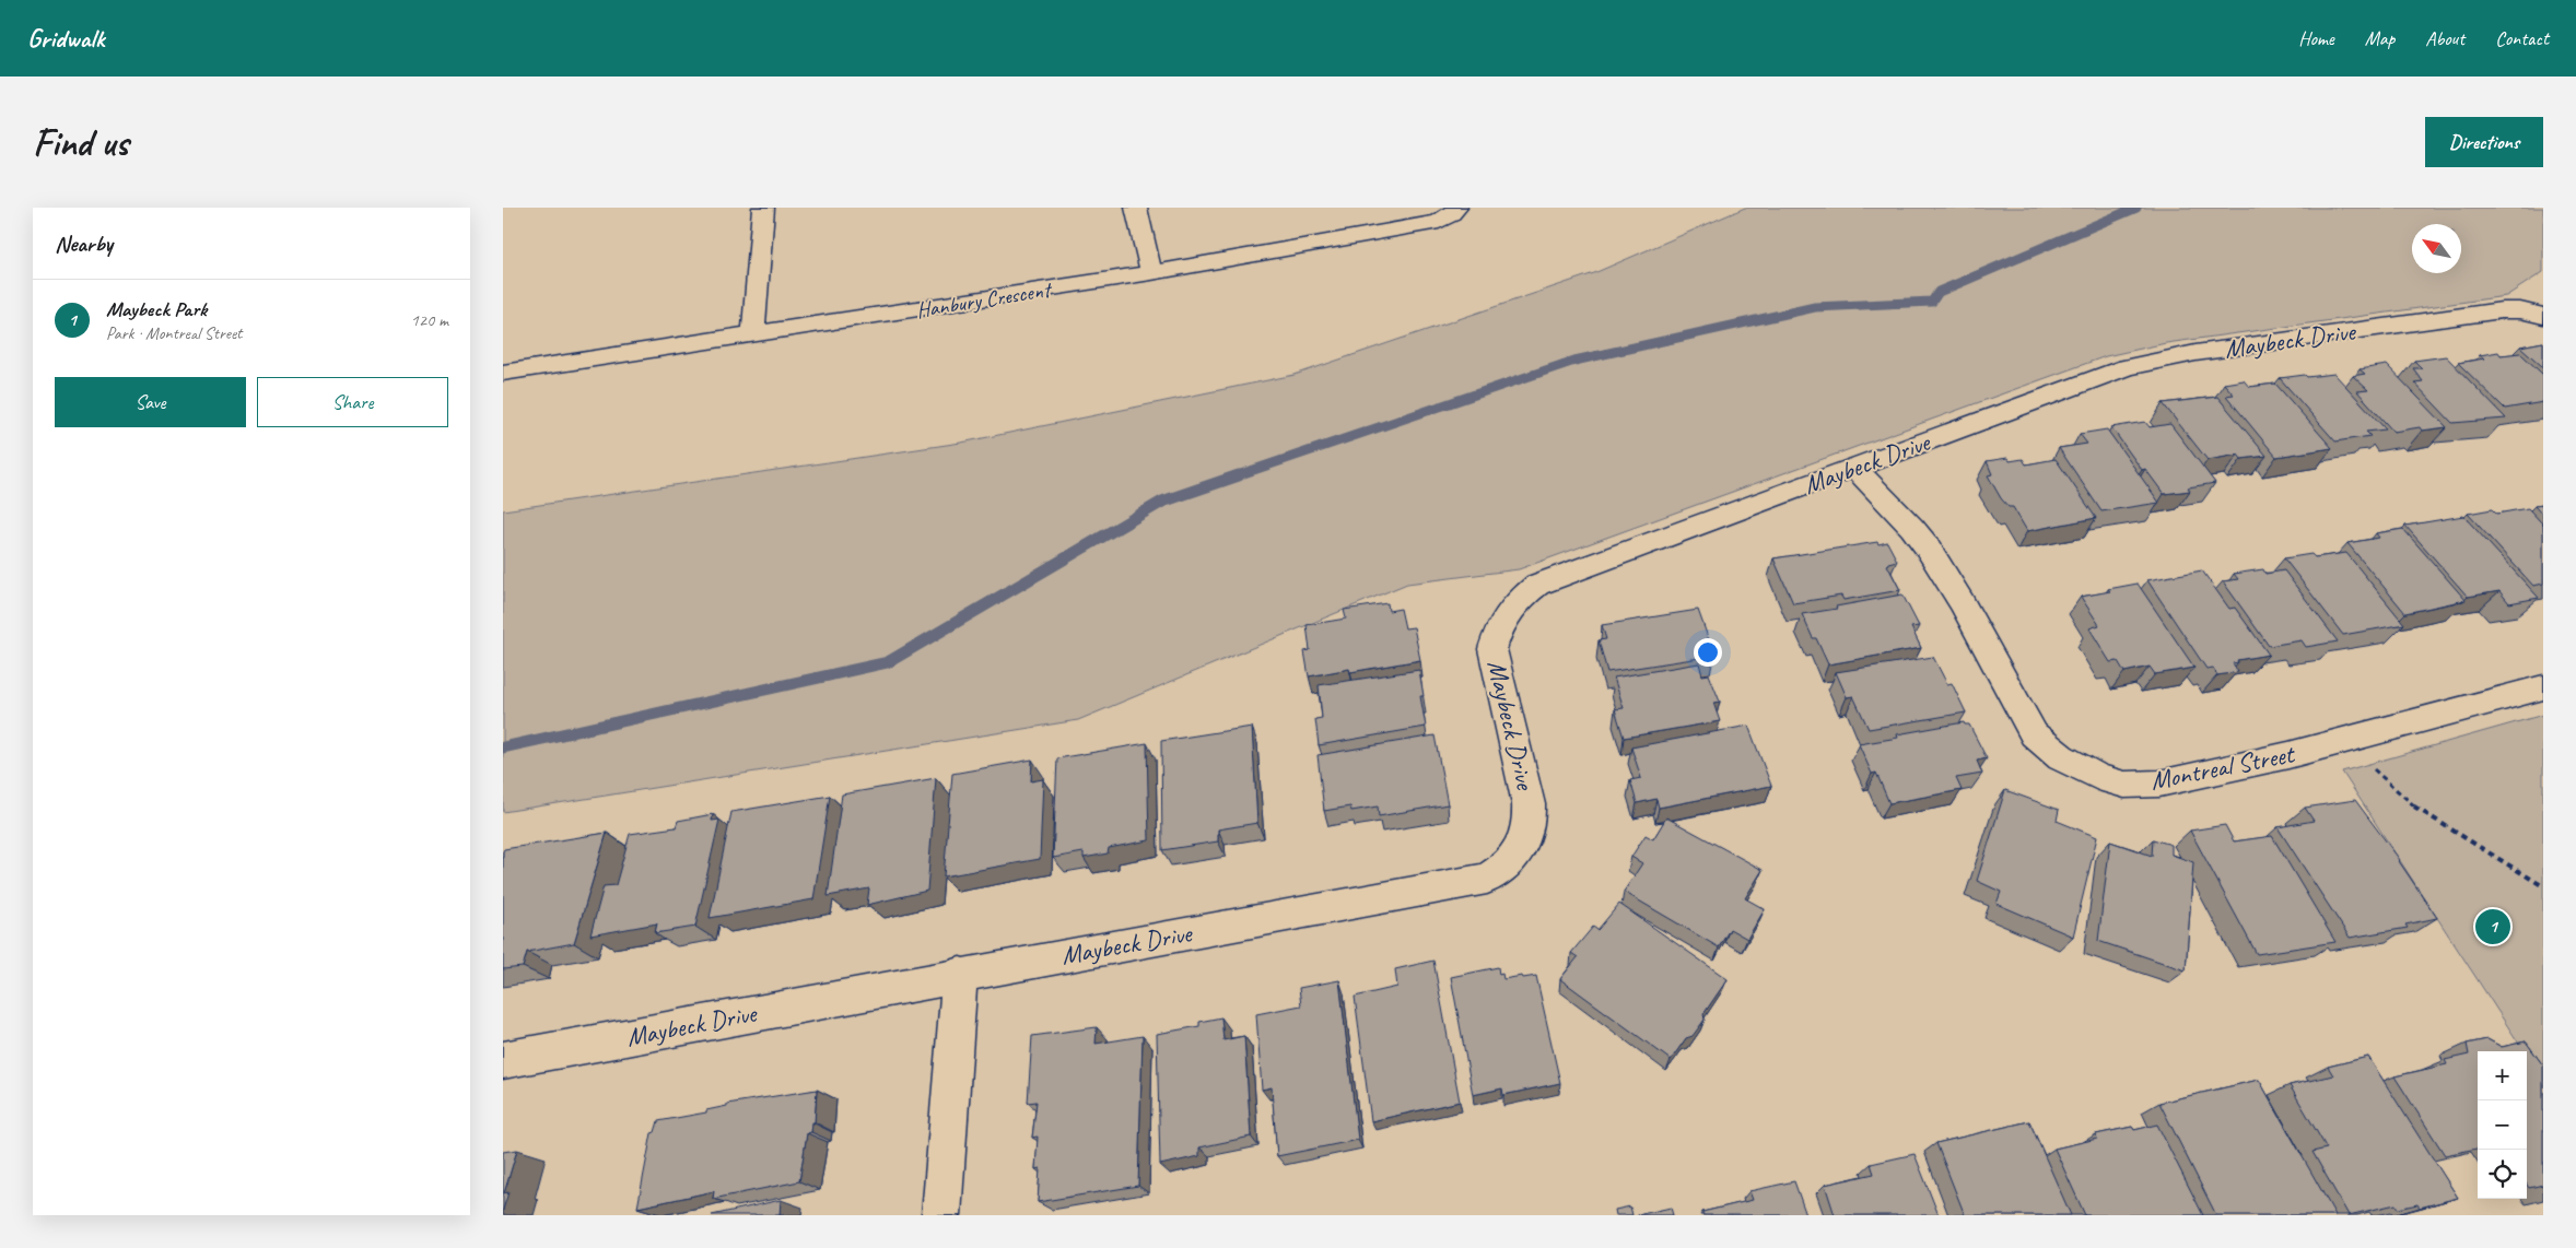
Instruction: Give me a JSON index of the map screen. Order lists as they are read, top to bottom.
{
  "streets": {
    "street": ["Hanbury Crescent", "Maybeck Drive", "Montreal Street"]
  },
  "crossings": [
    ["Maybeck Drive", "Montreal Street"]
  ],
  "north": "top left",
  "page": {
    "header": "Gridwalk",
    "nav": [
      "Home",
      "Map",
      "About",
      "Contact"
    ],
    "buttons": [
      "Directions",
      ["Save", "Share"]
    ],
    "title": "Find us",
    "heading": "Nearby",
    "list": [
      {
        "mark": "1",
        "name": "Maybeck Park",
        "note": "Park · Montreal Street",
        "value": "120 m"
      }
    ],
    "pins": "1",
    "map_buttons": ["+", "−"]
  }
}
